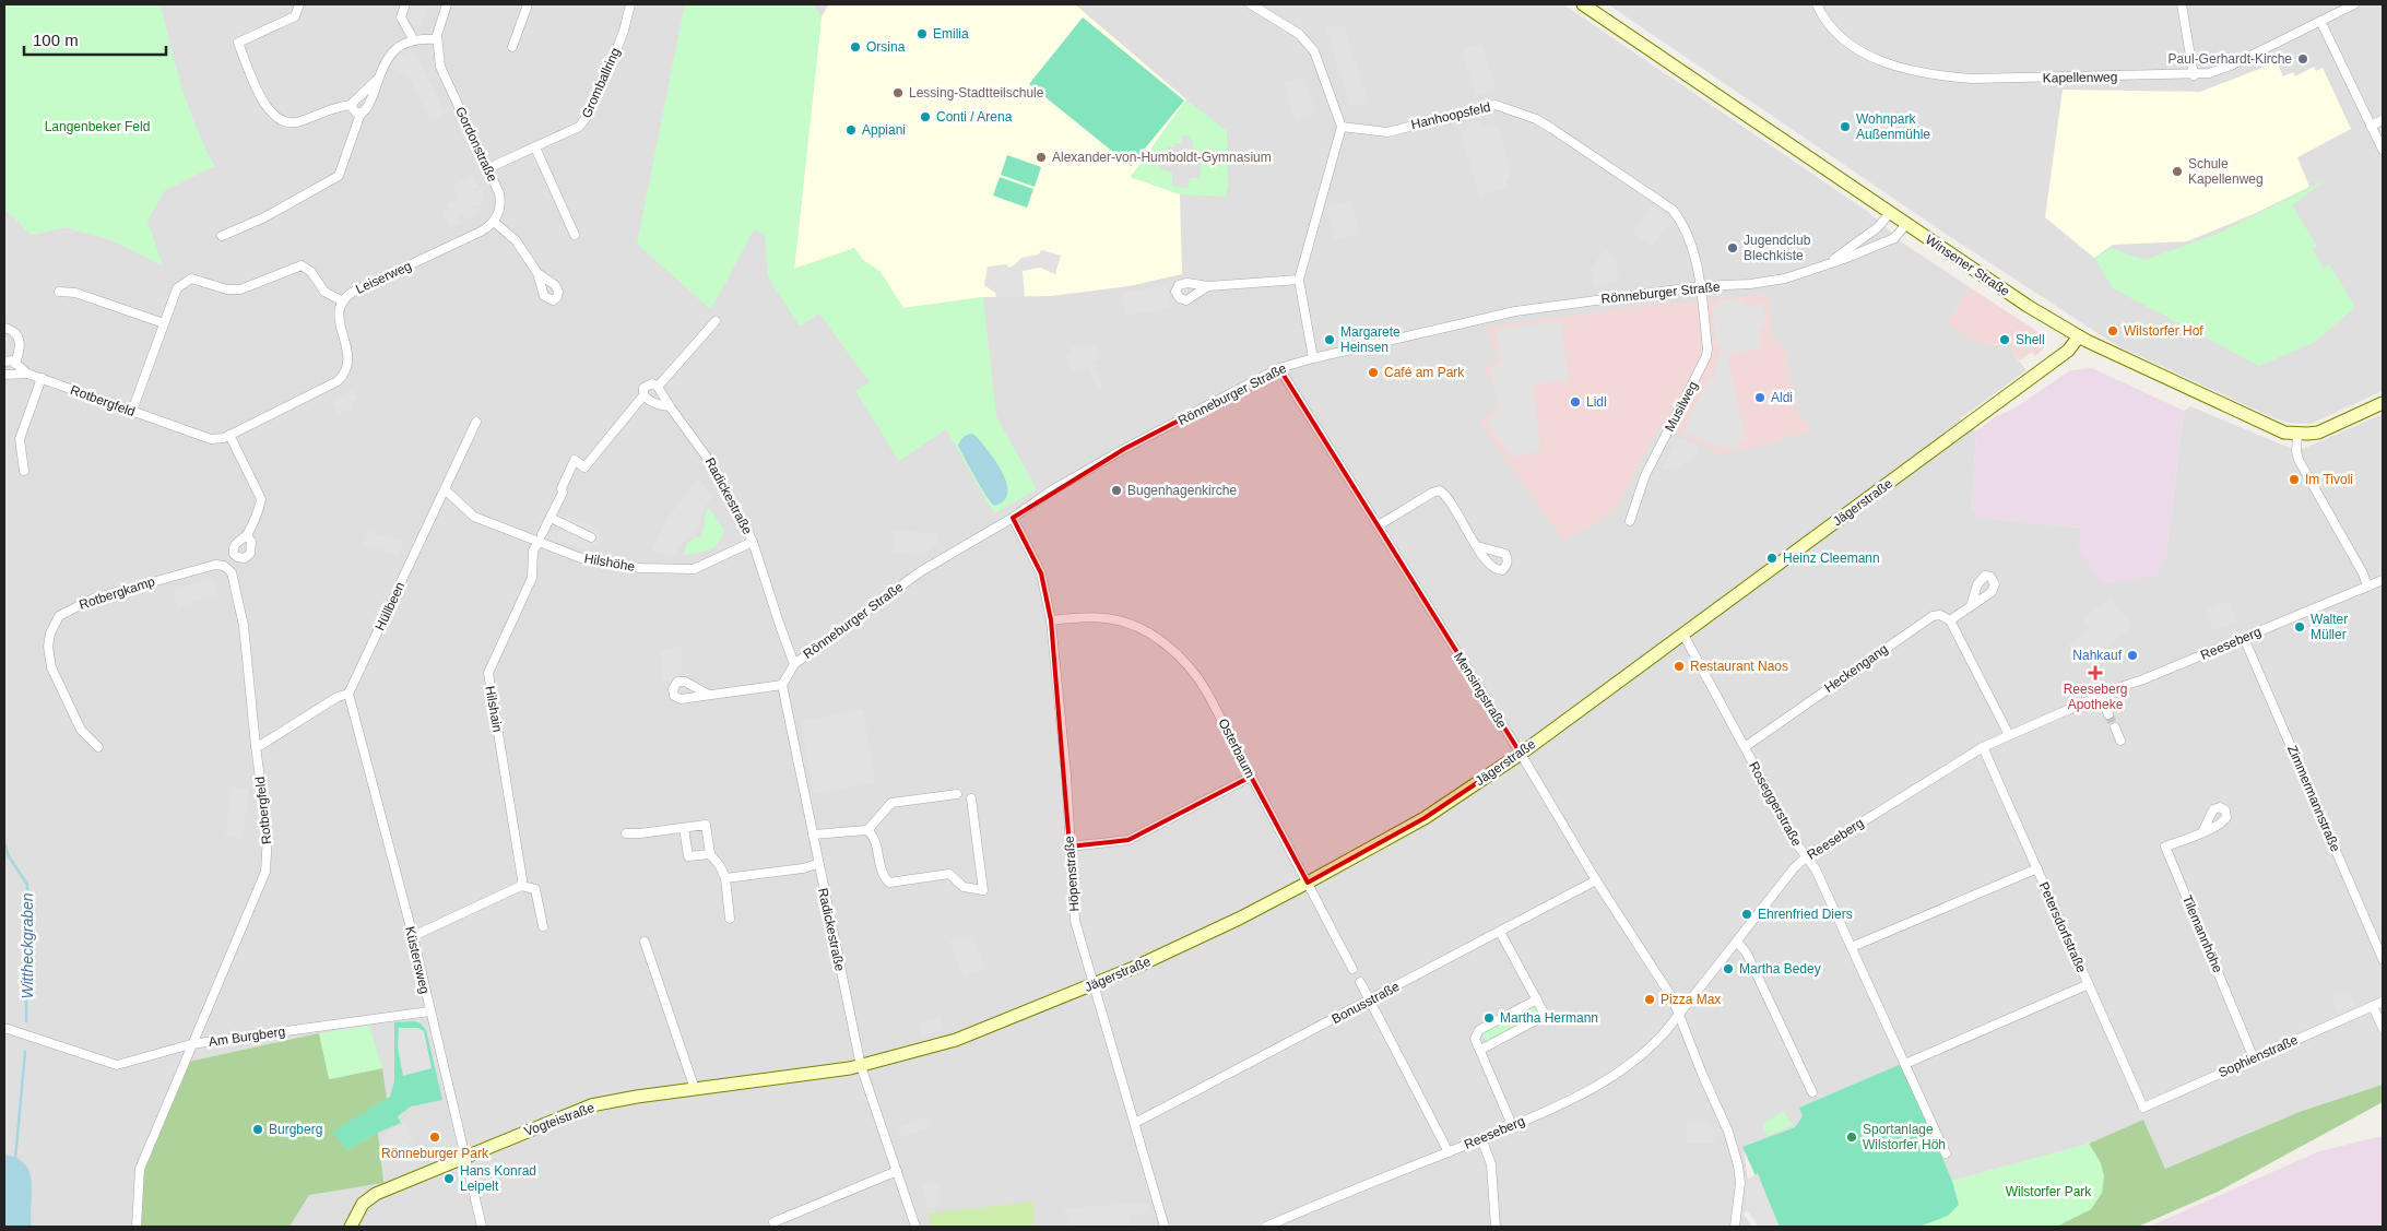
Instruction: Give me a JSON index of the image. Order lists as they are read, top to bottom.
{
  "streets": {
    "street": [
      "Kapellenweg",
      "Gromballring",
      "Hanhoopsfeld",
      "Gordonstraße",
      "Winsener Straße",
      "Leiserweg",
      "Rönneburger Straße",
      "Rotbergfeld",
      "Musilweg",
      "Radickestraße",
      "Jägerstraße",
      "Hilshöhe",
      "Rotbergkamp",
      "Hüllbeen",
      "Reeseberg",
      "Heckengang",
      "Mensingstraße",
      "Hilshain",
      "Osterbaum",
      "Zimmermannstraße",
      "Roseggerstraße",
      "Höpenstraße",
      "Petersdorfstraße",
      "Tilemannhöhe",
      "Küstersweg",
      "Bonusstraße",
      "Am Burgberg",
      "Sophienstraße",
      "Vogteistraße"
    ]
  },
  "crossings": [
    ["Gromballring", "Gordonstraße"],
    ["Hanhoopsfeld", "Rönneburger Straße"],
    ["Hanhoopsfeld", "Musilweg"],
    ["Gordonstraße", "Leiserweg"],
    ["Winsener Straße", "Rönneburger Straße"],
    ["Winsener Straße", "Jägerstraße"],
    ["Leiserweg", "Rotbergfeld"],
    ["Rönneburger Straße", "Musilweg"],
    ["Rönneburger Straße", "Radickestraße"],
    ["Rönneburger Straße", "Mensingstraße"],
    ["Rönneburger Straße", "Höpenstraße"],
    ["Rotbergfeld", "Rotbergkamp"],
    ["Rotbergfeld", "Am Burgberg"],
    ["Radickestraße", "Jägerstraße"],
    ["Radickestraße", "Hilshöhe"],
    ["Radickestraße", "Vogteistraße"],
    ["Jägerstraße", "Mensingstraße"],
    ["Jägerstraße", "Osterbaum"],
    ["Jägerstraße", "Roseggerstraße"],
    ["Jägerstraße", "Höpenstraße"],
    ["Jägerstraße", "Vogteistraße"],
    ["Hilshöhe", "Hüllbeen"],
    ["Hilshöhe", "Hilshain"],
    ["Hüllbeen", "Küstersweg"],
    ["Reeseberg", "Mensingstraße"],
    ["Reeseberg", "Zimmermannstraße"],
    ["Reeseberg", "Roseggerstraße"],
    ["Reeseberg", "Petersdorfstraße"],
    ["Heckengang", "Roseggerstraße"],
    ["Mensingstraße", "Bonusstraße"],
    ["Osterbaum", "Höpenstraße"],
    ["Höpenstraße", "Bonusstraße"],
    ["Petersdorfstraße", "Sophienstraße"],
    ["Tilemannhöhe", "Sophienstraße"],
    ["Küstersweg", "Am Burgberg"],
    ["Küstersweg", "Vogteistraße"]
  ],
  "water": ["Wittheckgraben"],
  "parks": ["Langenbeker Feld", "Wilstorfer Park"],
  "places": {
    "other": [
      "Emilia",
      "Orsina",
      "Paul-Gerhardt-Kirche",
      "Lessing-Stadtteilschule",
      "Conti / Arena",
      "Wohnpark Außenmühle",
      "Appiani",
      "Alexander-von-Humboldt-Gymnasium",
      "Schule Kapellenweg",
      "Jugendclub Blechkiste",
      "Wilstorfer Hof",
      "Margarete Heinsen",
      "Shell",
      "Café am Park",
      "Aldi",
      "Lidl",
      "Im Tivoli",
      "Bugenhagenkirche",
      "Heinz Cleemann",
      "Walter Müller",
      "Nahkauf",
      "Restaurant Naos",
      "Ehrenfried Diers",
      "Martha Bedey",
      "Pizza Max",
      "Martha Hermann",
      "Burgberg",
      "Rönneburger Park",
      "Sportanlage Wilstorfer Höh",
      "Hans Konrad Leipelt"
    ],
    "health": ["Reeseberg Apotheke"]
  },
  "scale_bar": "100 m"
}
